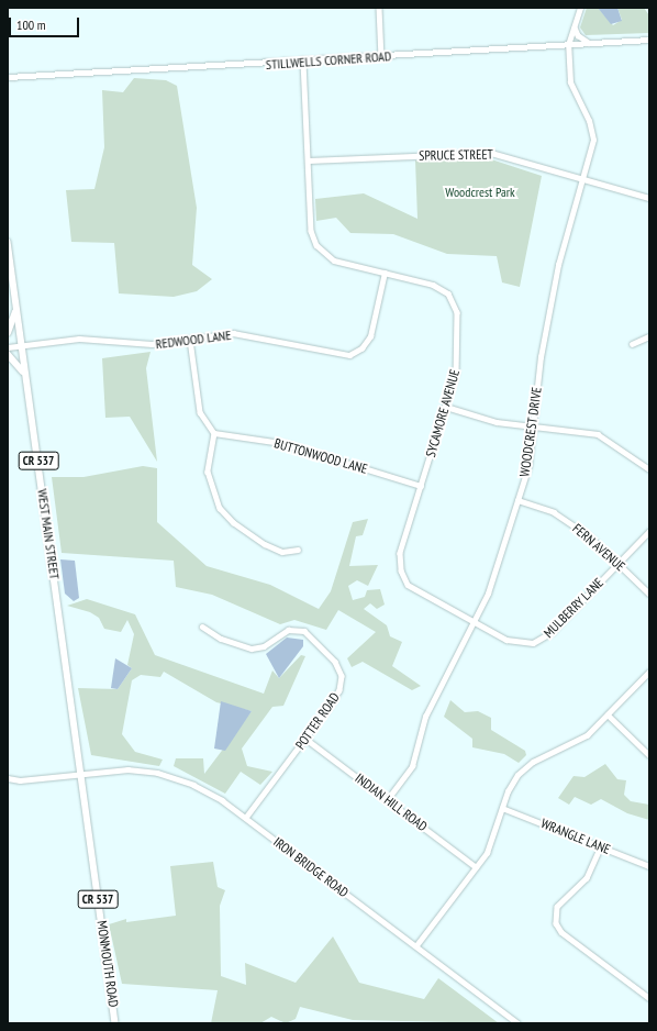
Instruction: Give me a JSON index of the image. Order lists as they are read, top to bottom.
{
  "streets": {
    "main road": ["CR 537", "WEST MAIN STREET", "MONMOUTH ROAD"],
    "street": [
      "STILLWELLS CORNER ROAD",
      "SPRUCE STREET",
      "REDWOOD LANE",
      "SYCAMORE AVENUE",
      "WOODCREST DRIVE",
      "BUTTONWOOD LANE",
      "FERN AVENUE",
      "MULBERRY LANE",
      "POTTER ROAD",
      "INDIAN HILL ROAD",
      "WRANGLE LANE",
      "IRON BRIDGE ROAD"
    ]
  },
  "crossings": [
    ["STILLWELLS CORNER ROAD", "SYCAMORE AVENUE"],
    ["STILLWELLS CORNER ROAD", "WOODCREST DRIVE"],
    ["SPRUCE STREET", "SYCAMORE AVENUE"],
    ["SPRUCE STREET", "WOODCREST DRIVE"],
    ["REDWOOD LANE", "SYCAMORE AVENUE"],
    ["REDWOOD LANE", "WEST MAIN STREET"],
    ["SYCAMORE AVENUE", "WOODCREST DRIVE"],
    ["SYCAMORE AVENUE", "BUTTONWOOD LANE"],
    ["SYCAMORE AVENUE", "MULBERRY LANE"],
    ["WOODCREST DRIVE", "FERN AVENUE"],
    ["WOODCREST DRIVE", "INDIAN HILL ROAD"],
    ["WEST MAIN STREET", "IRON BRIDGE ROAD"],
    ["WEST MAIN STREET", "MONMOUTH ROAD"],
    ["FERN AVENUE", "MULBERRY LANE"],
    ["POTTER ROAD", "INDIAN HILL ROAD"],
    ["POTTER ROAD", "IRON BRIDGE ROAD"],
    ["IRON BRIDGE ROAD", "MONMOUTH ROAD"]
  ],
  "parks": ["Woodcrest Park"],
  "scale_bar": "100 m"
}
